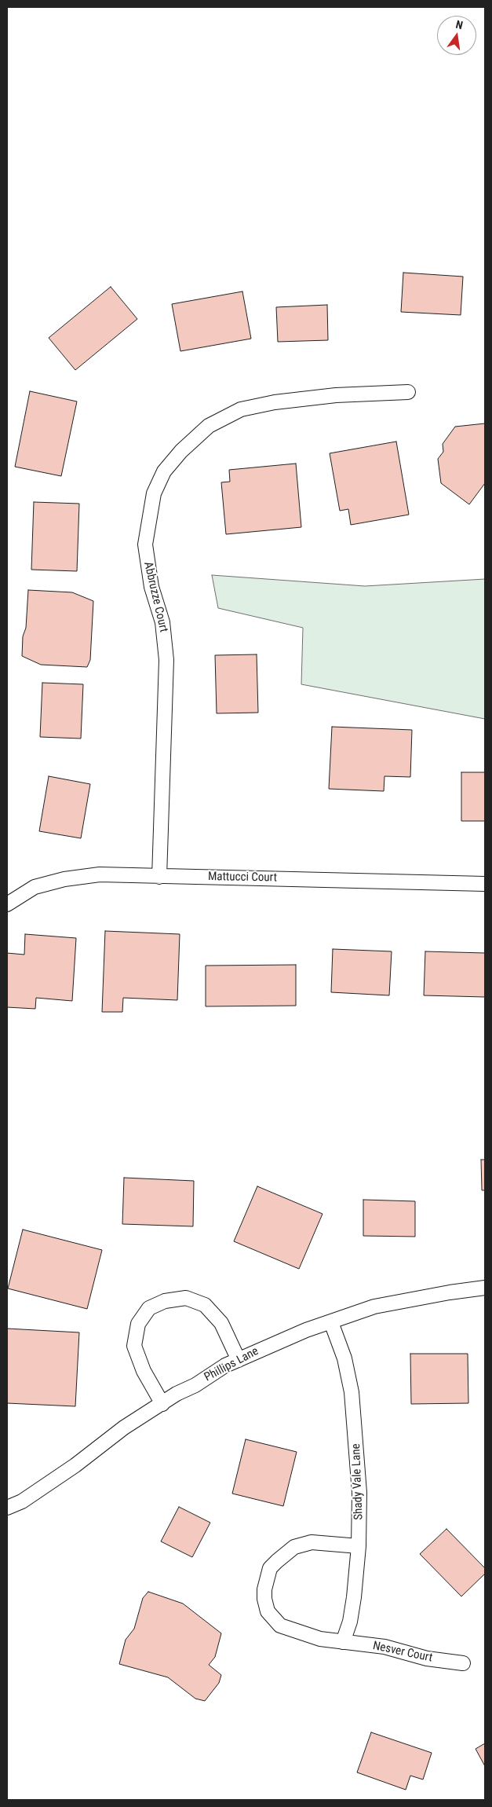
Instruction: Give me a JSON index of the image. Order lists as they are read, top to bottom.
{
  "streets": {
    "street": [
      "Abbruzze Court",
      "Mattucci Court",
      "Phillips Lane",
      "Shady Vale Lane",
      "Nesver Court"
    ]
  },
  "crossings": [
    ["Abbruzze Court", "Mattucci Court"],
    ["Phillips Lane", "Shady Vale Lane"],
    ["Shady Vale Lane", "Nesver Court"]
  ],
  "north": "top"
}
